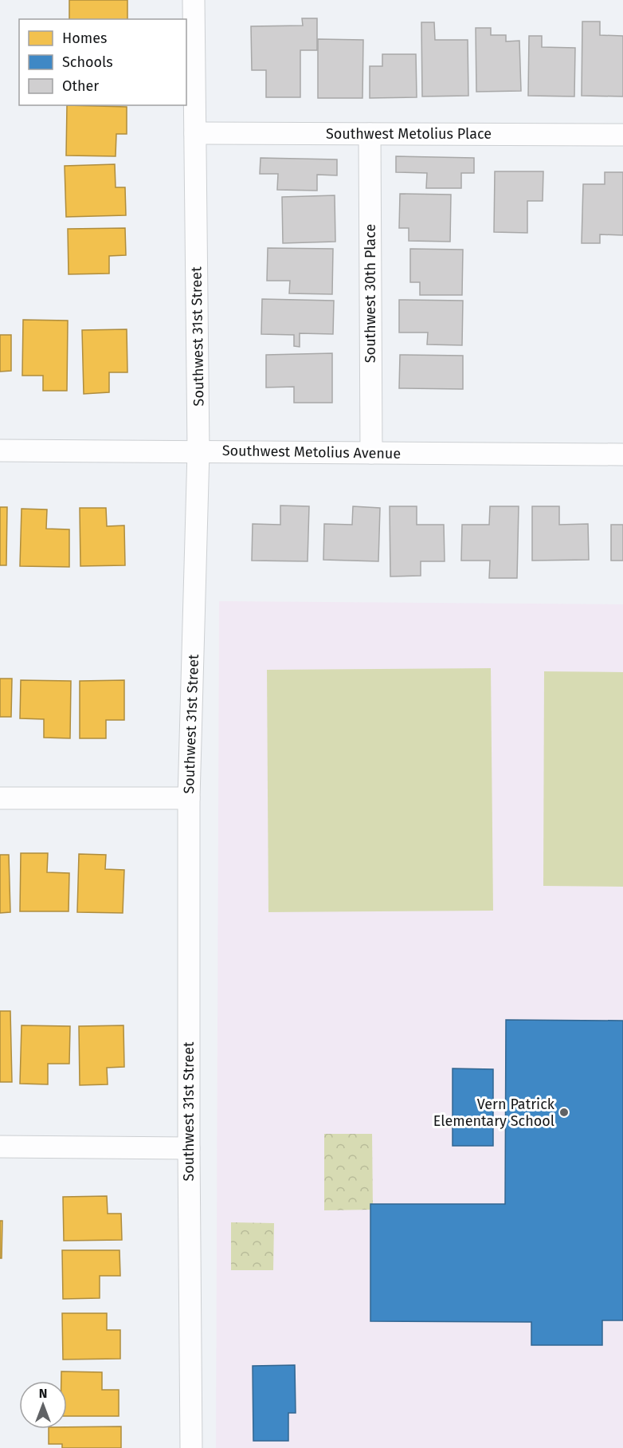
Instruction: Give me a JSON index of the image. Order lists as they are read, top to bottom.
{
  "streets": {
    "street": [
      "Southwest Metolius Place",
      "Southwest 30th Place",
      "Southwest 31st Street",
      "Southwest Metolius Avenue"
    ]
  },
  "crossings": [
    ["Southwest Metolius Place", "Southwest 30th Place"],
    ["Southwest Metolius Place", "Southwest 31st Street"],
    ["Southwest 30th Place", "Southwest Metolius Avenue"],
    ["Southwest 31st Street", "Southwest Metolius Avenue"]
  ],
  "places": ["Vern Patrick Elementary School"],
  "legend": ["Homes", "Schools", "Other"],
  "north": "top"
}
